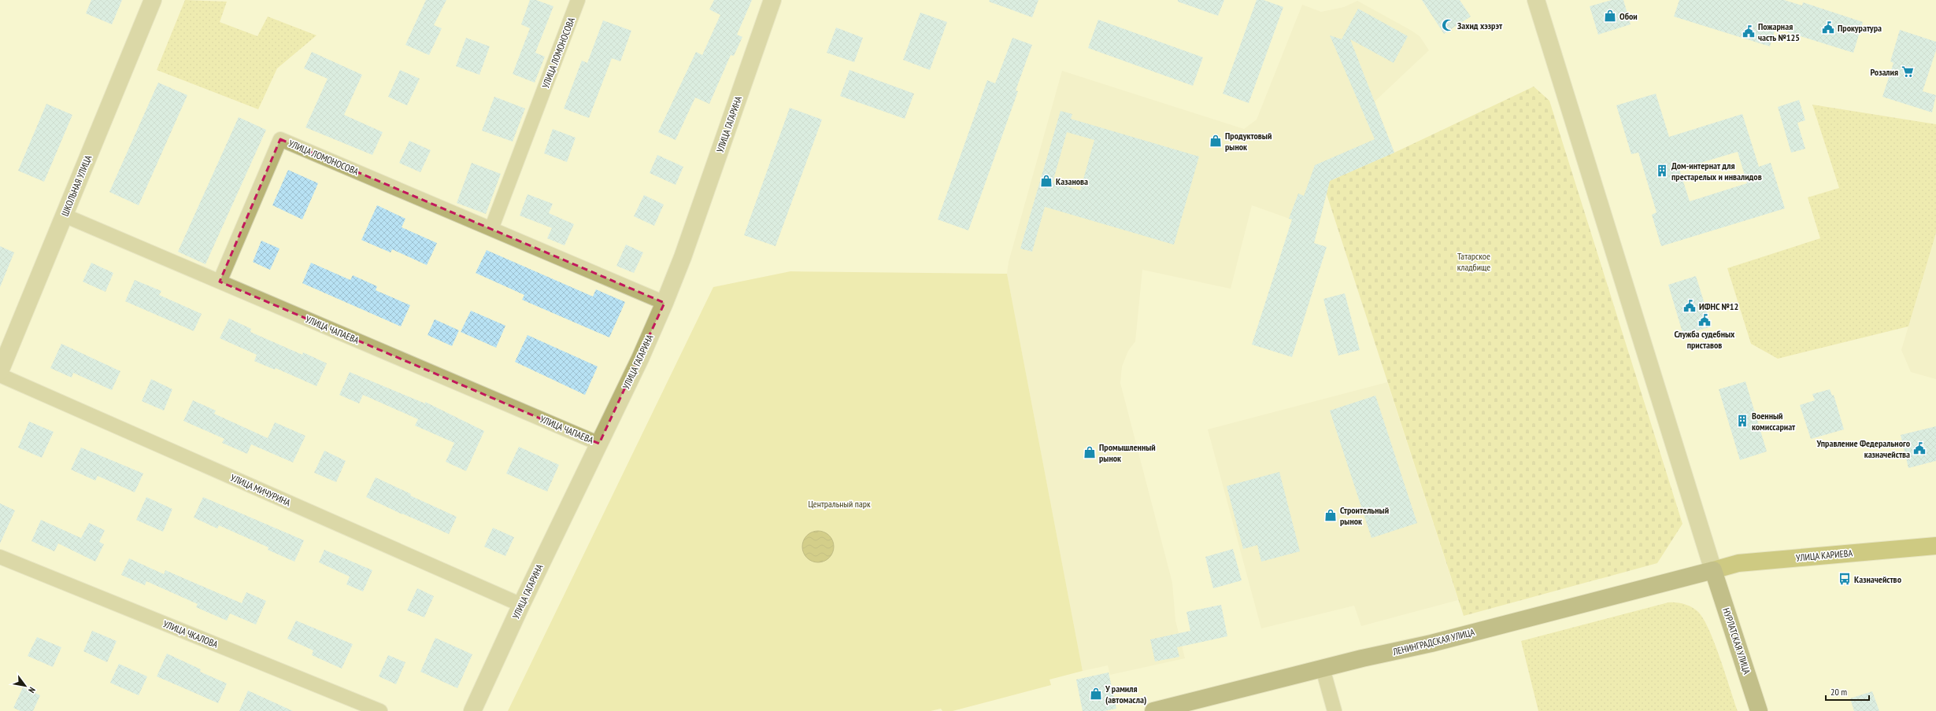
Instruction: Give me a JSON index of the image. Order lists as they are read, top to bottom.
{
  "streets": {
    "main road": ["УЛИЦА КАРИЕВА", "НУРЛАТСКАЯ УЛИЦА", "ЛЕНИНГРАДСКАЯ УЛИЦА"],
    "street": [
      "УЛИЦА ЛОМОНОСОВА",
      "УЛИЦА ГАГАРИНА",
      "ШКОЛЬНАЯ УЛИЦА",
      "УЛИЦА ЧАПАЕВА",
      "УЛИЦА МИЧУРИНА",
      "УЛИЦА ЧКАЛОВА"
    ]
  },
  "crossings": [
    ["УЛИЦА ЛОМОНОСОВА", "УЛИЦА ГАГАРИНА"],
    ["УЛИЦА ЛОМОНОСОВА", "УЛИЦА ЧАПАЕВА"],
    ["УЛИЦА ГАГАРИНА", "УЛИЦА ЧАПАЕВА"],
    ["УЛИЦА ГАГАРИНА", "УЛИЦА МИЧУРИНА"],
    ["ШКОЛЬНАЯ УЛИЦА", "УЛИЦА ЧАПАЕВА"],
    ["УЛИЦА КАРИЕВА", "НУРЛАТСКАЯ УЛИЦА"],
    ["УЛИЦА КАРИЕВА", "ЛЕНИНГРАДСКАЯ УЛИЦА"],
    ["НУРЛАТСКАЯ УЛИЦА", "ЛЕНИНГРАДСКАЯ УЛИЦА"]
  ],
  "parks": ["Татарское кладбище", "Центральный парк"],
  "places": {
    "shop": [
      "Обои",
      "Продуктовый рынок",
      "Казанова",
      "Промышленный рынок",
      "Строительный рынок",
      "У рамиля (автомасла)"
    ],
    "mosque": ["Захид хэзрэт"],
    "public building": [
      "Прокуратура",
      "Пожарная часть №125",
      "ИФНС №12",
      "Служба судебных приставов",
      "Управление Федерального казначейства"
    ],
    "supermarket": ["Розалия"],
    "building": ["Дом-интернат для престарелых и инвалидов", "Военный комиссариат"],
    "bus stop": ["Казначейство"]
  },
  "scale_bar": "20 m",
  "north": "bottom right"
}
